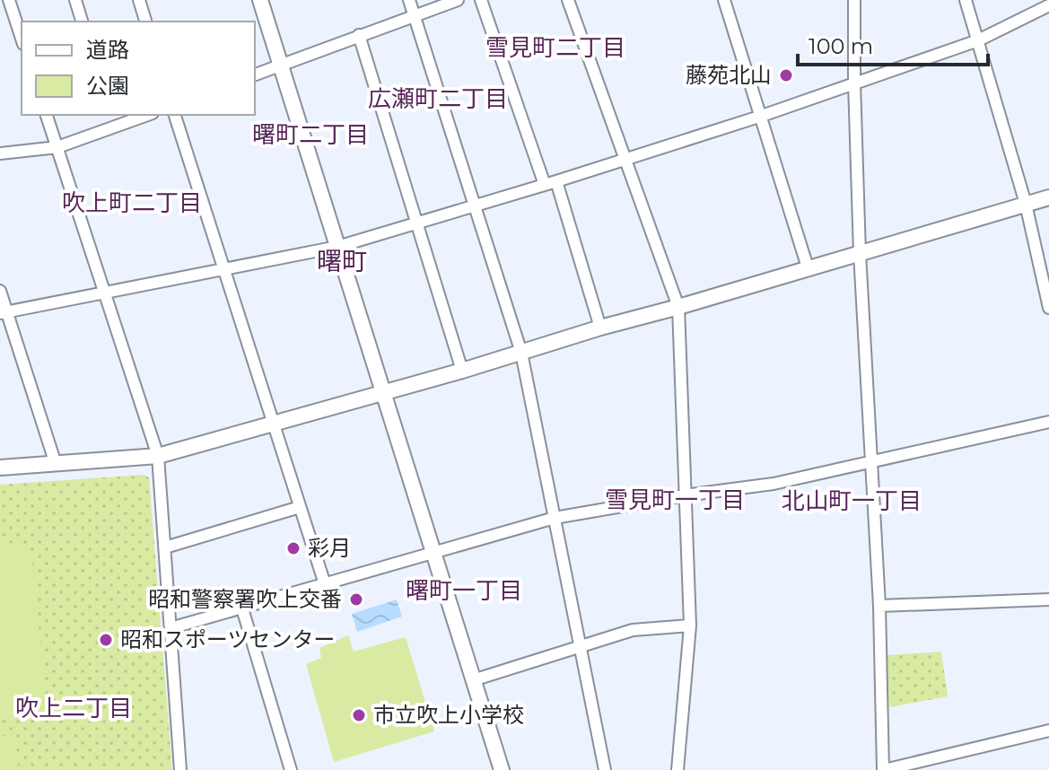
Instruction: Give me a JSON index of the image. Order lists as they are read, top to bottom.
{
  "districts": [
    "雪見町二丁目",
    "広瀬町二丁目",
    "曙町二丁目",
    "吹上町二丁目",
    "曙町",
    "雪見町一丁目",
    "北山町一丁目",
    "曙町一丁目",
    "吹上二丁目"
  ],
  "places": [
    "藤苑北山",
    "彩月",
    "昭和警察署吹上交番",
    "昭和スポーツセンター",
    "市立吹上小学校"
  ],
  "legend": ["道路", "公園"],
  "scale_bar": "100 m"
}
